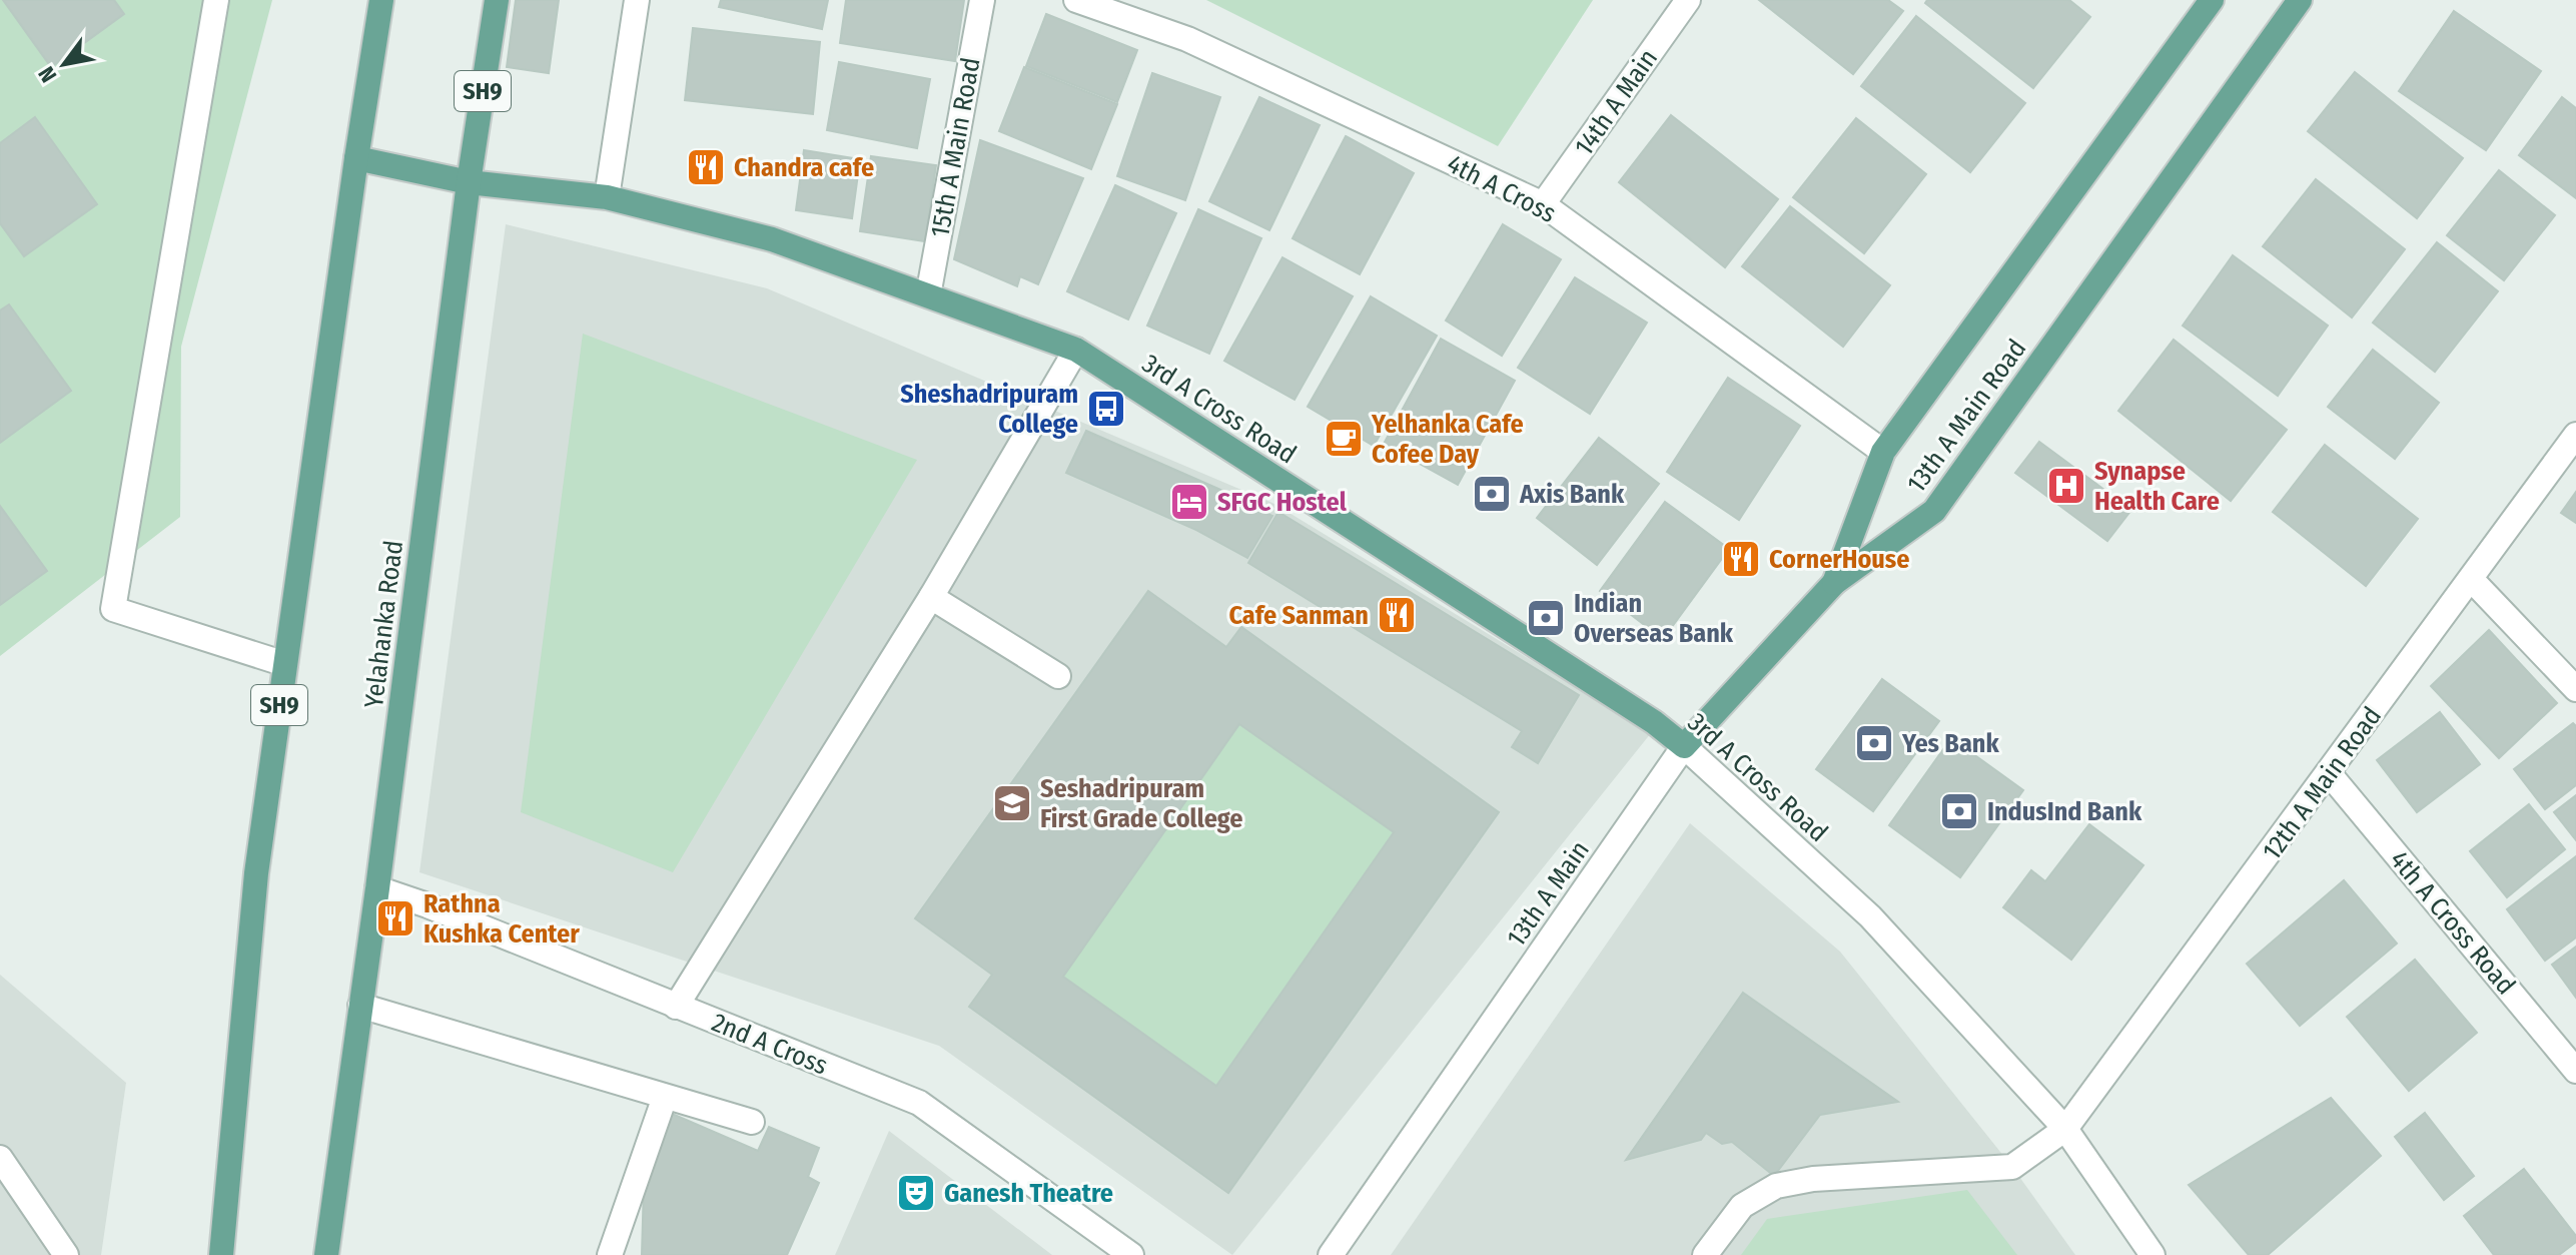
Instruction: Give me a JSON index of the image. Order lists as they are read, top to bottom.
{
  "streets": {
    "main road": [
      "SH9",
      "3rd A Cross Road",
      "13th A Main Road",
      "Yelahanka Road",
      "13th A Main"
    ],
    "street": [
      "14th A Main",
      "15th A Main Road",
      "4th A Cross",
      "12th A Main Road",
      "4th A Cross Road",
      "2nd A Cross"
    ]
  },
  "crossings": [
    ["SH9", "3rd A Cross Road"],
    ["14th A Main", "4th A Cross"],
    ["15th A Main Road", "3rd A Cross Road"],
    ["4th A Cross", "13th A Main Road"],
    ["3rd A Cross Road", "Yelahanka Road"],
    ["3rd A Cross Road", "12th A Main Road"],
    ["3rd A Cross Road", "13th A Main"],
    ["13th A Main Road", "13th A Main"],
    ["Yelahanka Road", "2nd A Cross"],
    ["12th A Main Road", "4th A Cross Road"]
  ],
  "places": {
    "restaurant": [
      "Chandra cafe",
      "CornerHouse",
      "Cafe Sanman",
      "Rathna Kushka Center"
    ],
    "bus stop": ["Sheshadripuram College"],
    "cafe": ["Yelhanka Cafe Cofee Day"],
    "hospital": ["Synapse Health Care"],
    "bank": [
      "Axis Bank",
      "Indian Overseas Bank",
      "Yes Bank",
      "IndusInd Bank"
    ],
    "hotel": ["SFGC Hostel"],
    "school or university": ["Seshadripuram First Grade College"],
    "theatre": ["Ganesh Theatre"]
  },
  "north": "bottom left"
}
